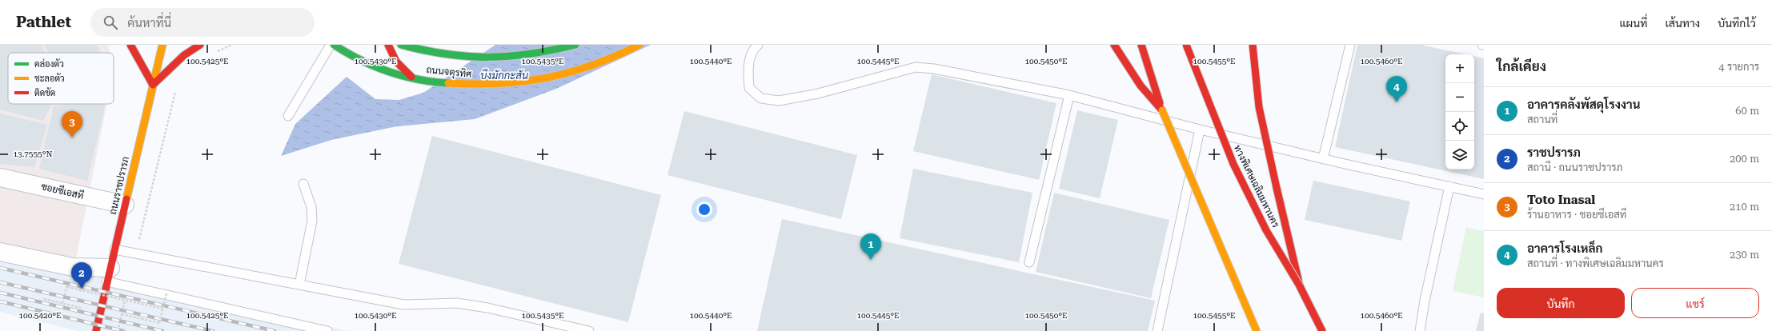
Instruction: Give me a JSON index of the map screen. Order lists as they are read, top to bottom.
{
  "streets": {
    "main road": ["ถนนจตุรทิศ", "ถนนราชปรารภ", "ทางพิเศษเฉลิมมหานคร"],
    "street": ["ซอยซีเอสที"]
  },
  "crossings": [
    ["ถนนราชปรารภ", "ซอยซีเอสที"]
  ],
  "water": ["บึงมักกะสัน"],
  "legend": ["คล่องตัว", "ชะลอตัว", "ติดขัด"],
  "page": {
    "header": "Pathlet",
    "search": "ค้นหาที่นี่",
    "nav": ["แผนที่", "เส้นทาง", "บันทึกไว้"],
    "heading": ["ใกล้เคียง", "4 รายการ"],
    "map_buttons": ["+", "−"],
    "pins": [
      "4",
      "3",
      "1",
      "2"
    ],
    "list": [
      {
        "mark": "1",
        "name": "อาคารคลังพัสดุโรงงาน",
        "note": "สถานที่",
        "value": "60 m"
      },
      {
        "mark": "2",
        "name": "ราชปรารภ",
        "note": "สถานี · ถนนราชปรารภ",
        "value": "200 m"
      },
      {
        "mark": "3",
        "name": "Toto Inasal",
        "note": "ร้านอาหาร · ซอยซีเอสที",
        "value": "210 m"
      },
      {
        "mark": "4",
        "name": "อาคารโรงเหล็ก",
        "note": "สถานที่ · ทางพิเศษเฉลิมมหานคร",
        "value": "230 m"
      }
    ],
    "buttons": ["บันทึก", "แชร์"]
  },
  "coordinates": [
    "100.5425°E",
    "100.5430°E",
    "100.5435°E",
    "100.5440°E",
    "100.5445°E",
    "100.5450°E",
    "100.5455°E",
    "100.5460°E",
    "13.7555°N",
    "100.5420°E"
  ]
}
